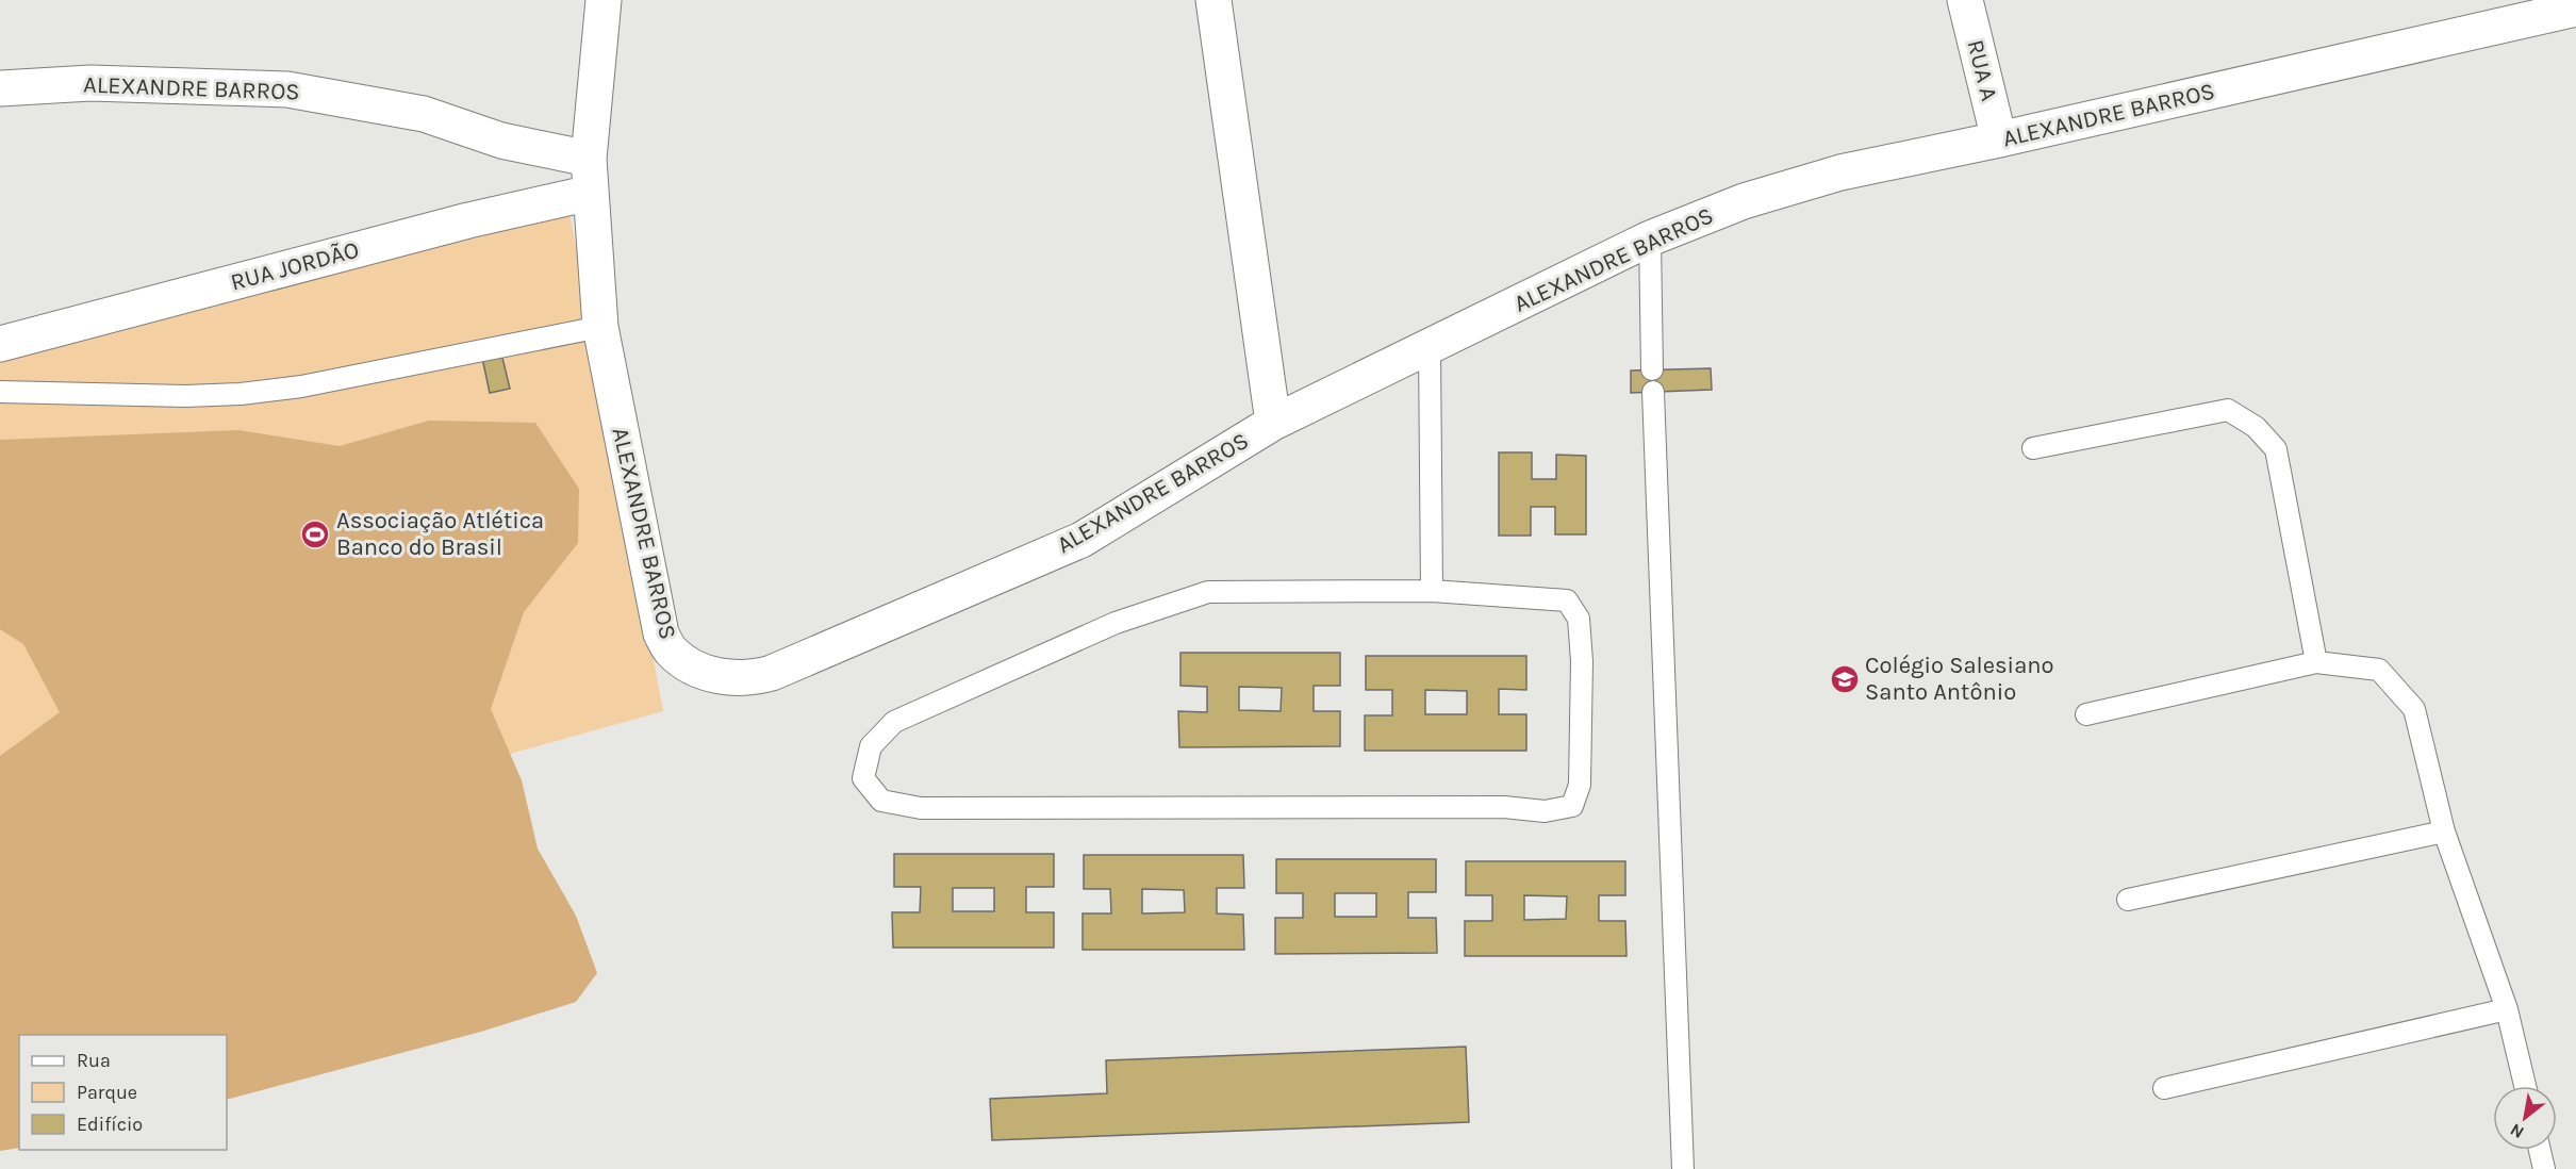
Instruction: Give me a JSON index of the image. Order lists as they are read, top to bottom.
{
  "streets": {
    "street": ["RUA A", "ALEXANDRE BARROS", "RUA JORDÃO"]
  },
  "crossings": [
    ["RUA A", "ALEXANDRE BARROS"],
    ["ALEXANDRE BARROS", "RUA JORDÃO"]
  ],
  "places": {
    "sports": ["Associação Atlética Banco do Brasil"],
    "school or university": ["Colégio Salesiano Santo Antônio"]
  },
  "legend": ["Rua", "Parque", "Edifício"],
  "north": "bottom left"
}
